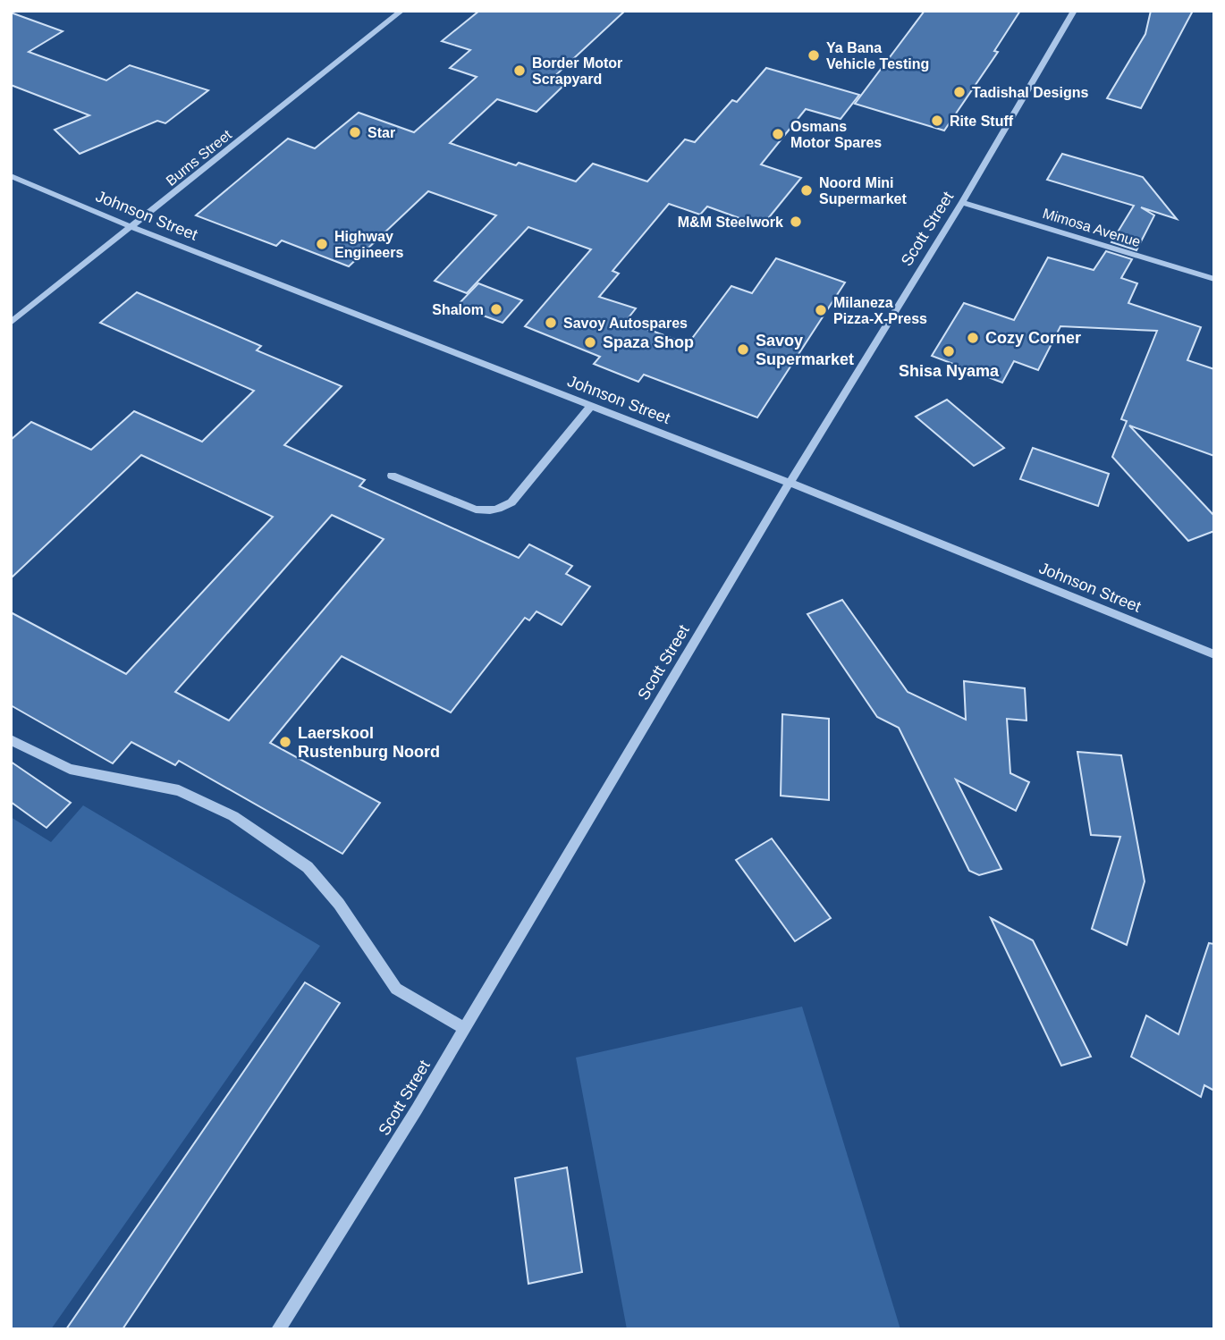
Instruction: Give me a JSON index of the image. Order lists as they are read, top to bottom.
{
  "streets": {
    "street": [
      "Burns Street",
      "Johnson Street",
      "Mimosa Avenue",
      "Scott Street"
    ]
  },
  "crossings": [
    ["Burns Street", "Johnson Street"],
    ["Johnson Street", "Scott Street"],
    ["Mimosa Avenue", "Scott Street"]
  ],
  "places": [
    "Ya Bana Vehicle Testing",
    "Border Motor Scrapyard",
    "Tadishal Designs",
    "Rite Stuff",
    "Star",
    "Osmans Motor Spares",
    "Noord Mini Supermarket",
    "M&M Steelwork",
    "Highway Engineers",
    "Shalom",
    "Milaneza Pizza-X-Press",
    "Savoy Autospares",
    "Cozy Corner",
    "Spaza Shop",
    "Savoy Supermarket",
    "Shisa Nyama",
    "Laerskool Rustenburg Noord"
  ]
}
